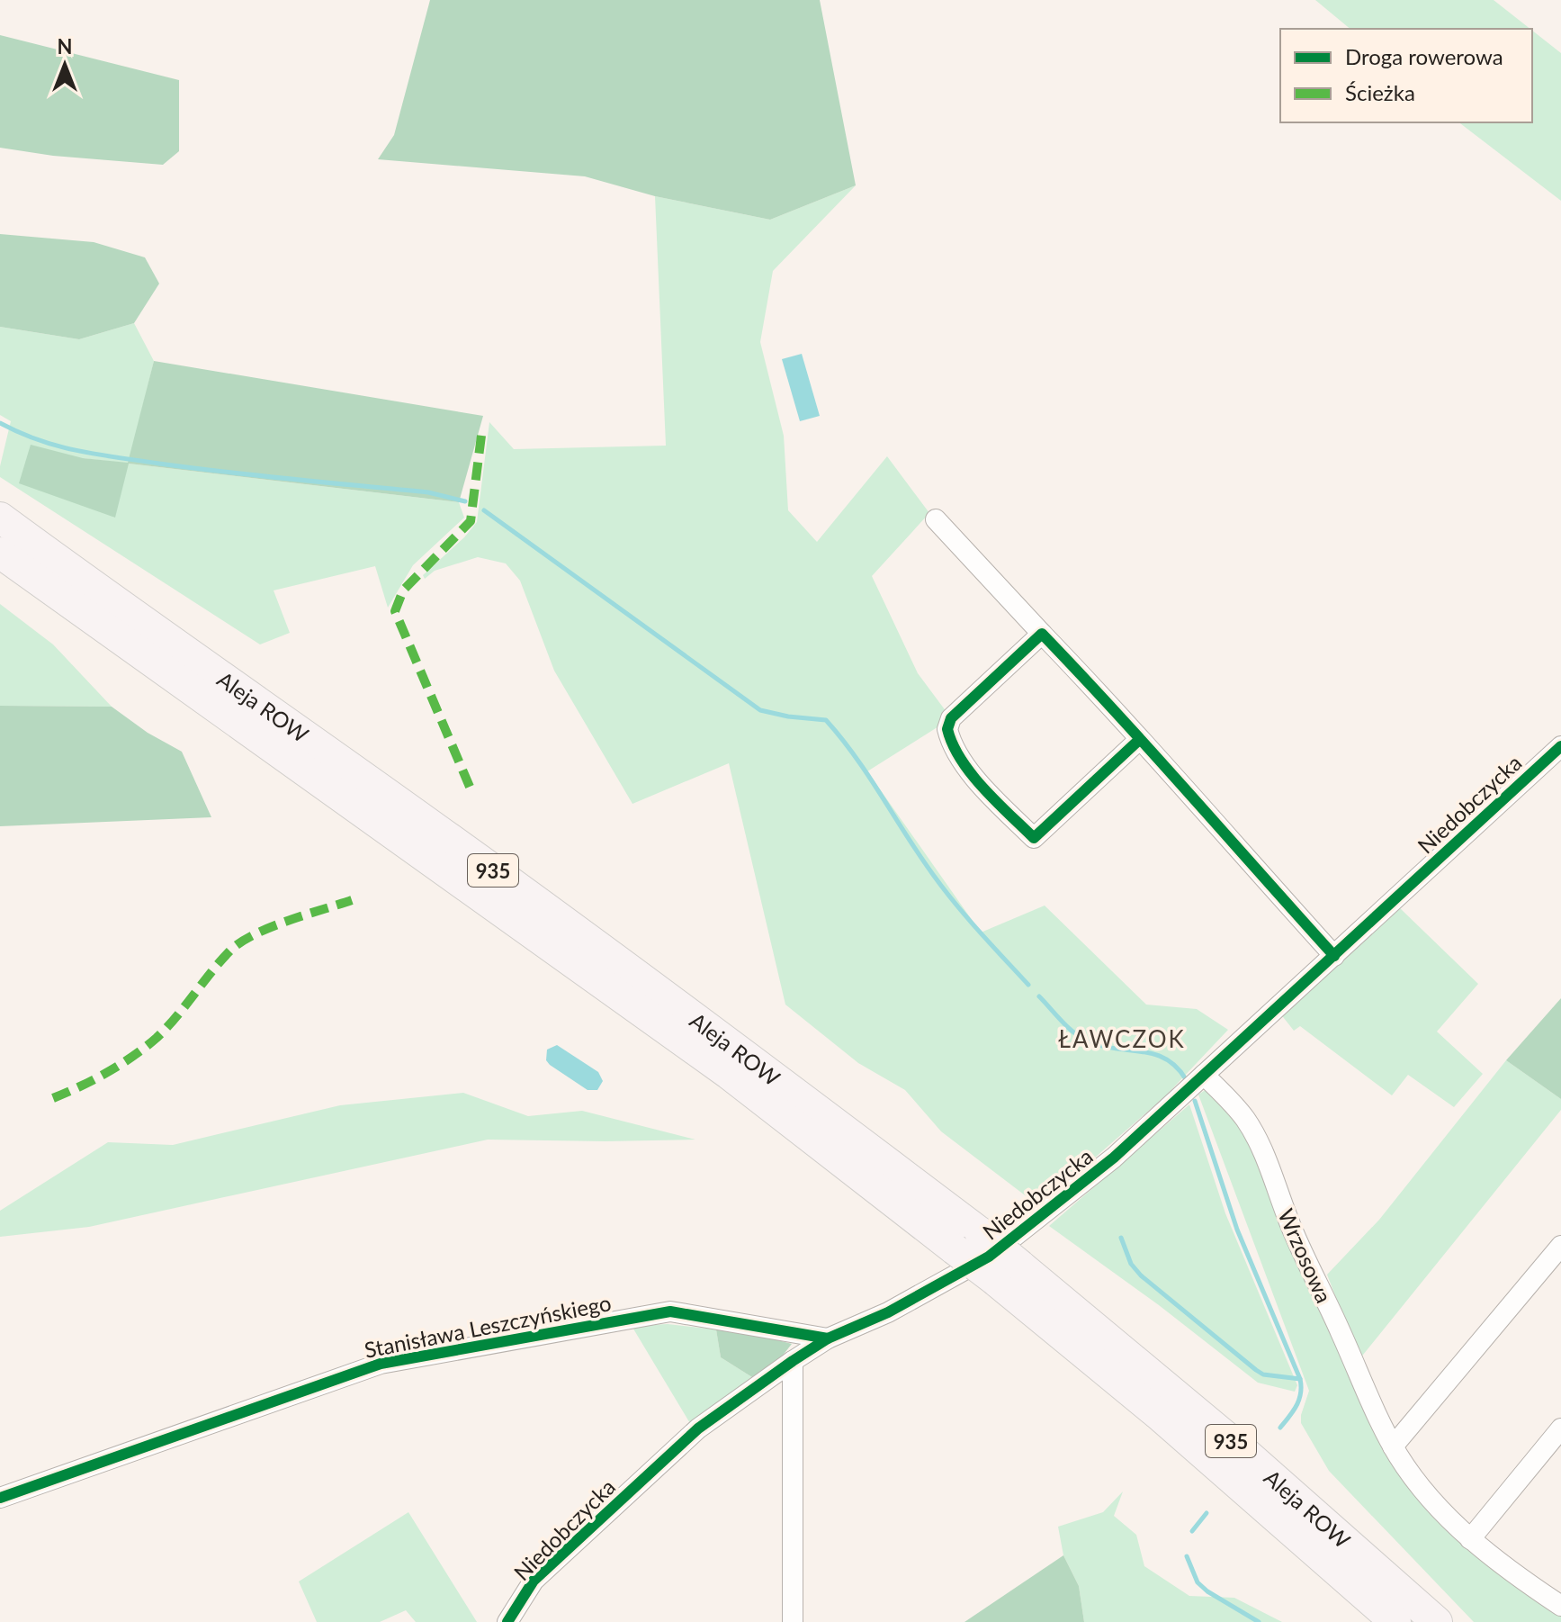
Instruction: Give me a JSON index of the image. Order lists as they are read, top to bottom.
{
  "streets": {
    "main road": ["Aleja ROW", "935"],
    "street": ["Niedobczycka", "Wrzosowa", "Stanisława Leszczyńskiego"]
  },
  "crossings": [
    ["Niedobczycka", "Wrzosowa"],
    ["Niedobczycka", "Stanisława Leszczyńskiego"]
  ],
  "districts": ["ŁAWCZOK"],
  "legend": ["Droga rowerowa", "Ścieżka"],
  "north": "top"
}
